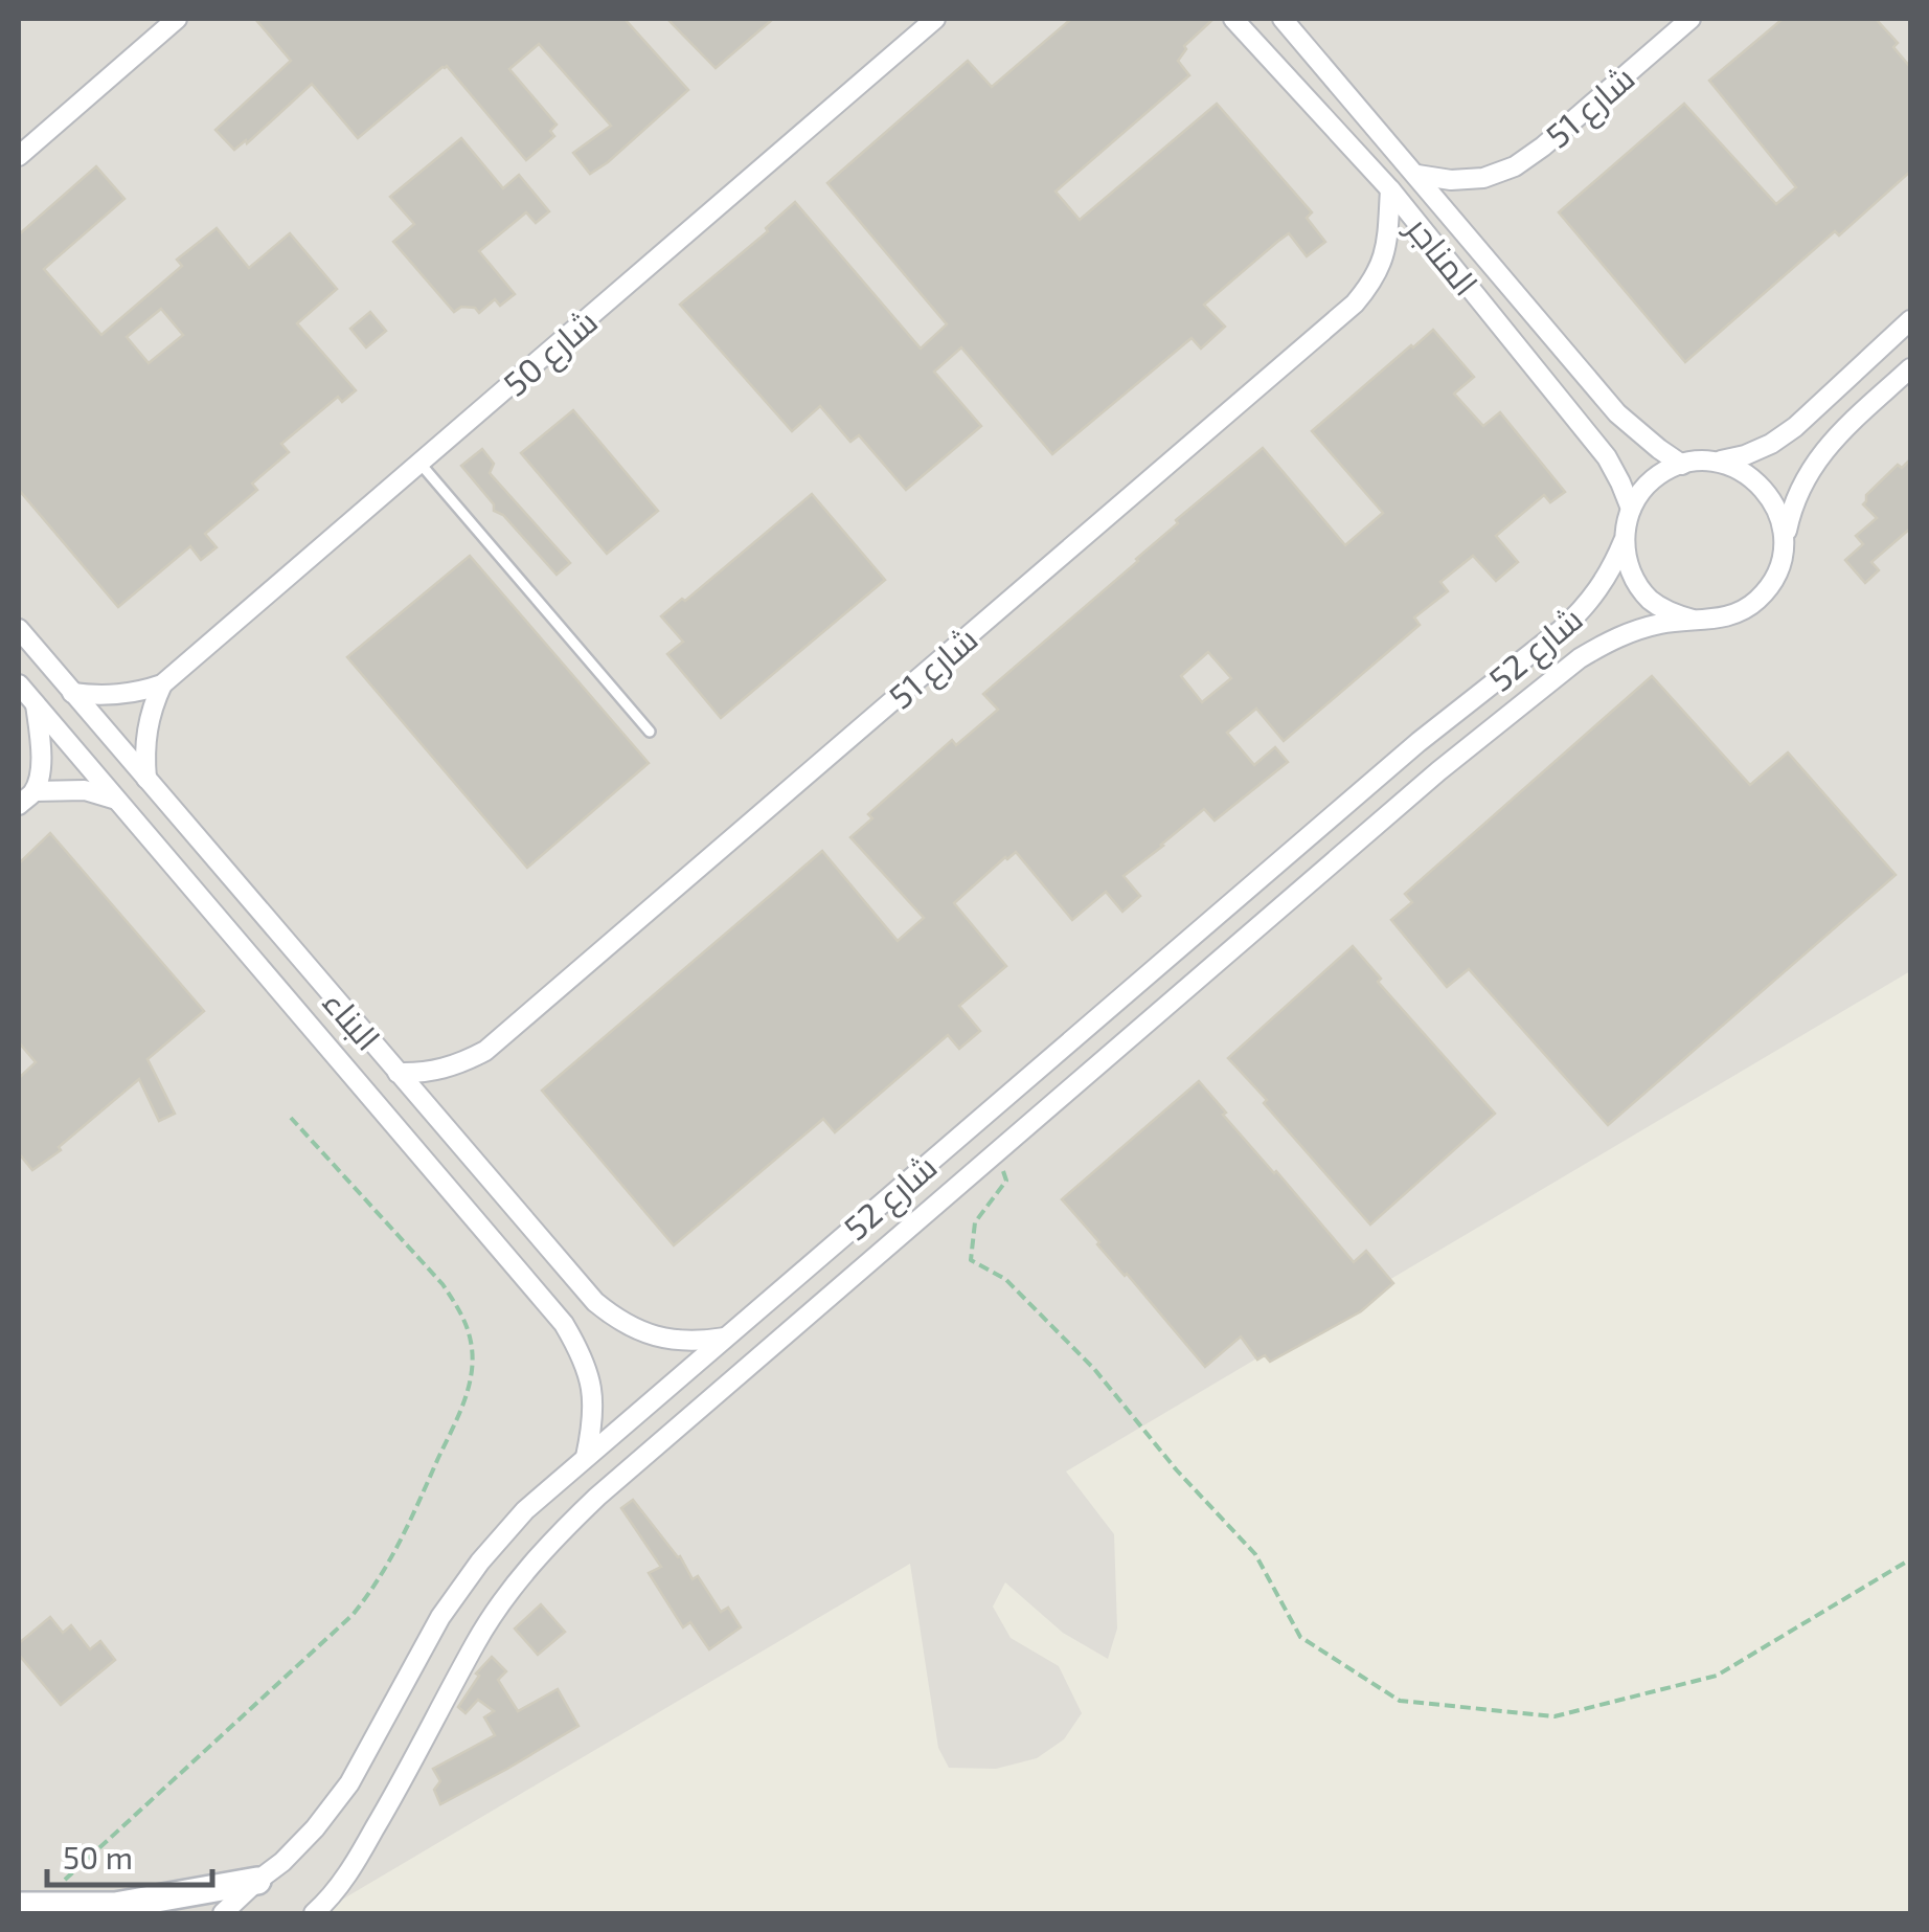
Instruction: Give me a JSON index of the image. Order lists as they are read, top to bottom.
{
  "streets": {
    "street": [
      "شارع 51",
      "المناجر",
      "شارع 50",
      "شارع 52",
      "البناء"
    ]
  },
  "crossings": [
    ["شارع 51", "المناجر"],
    ["شارع 51", "البناء"],
    ["المناجر", "شارع 52"],
    ["شارع 50", "البناء"],
    ["شارع 52", "البناء"]
  ],
  "scale_bar": "50 m"
}
